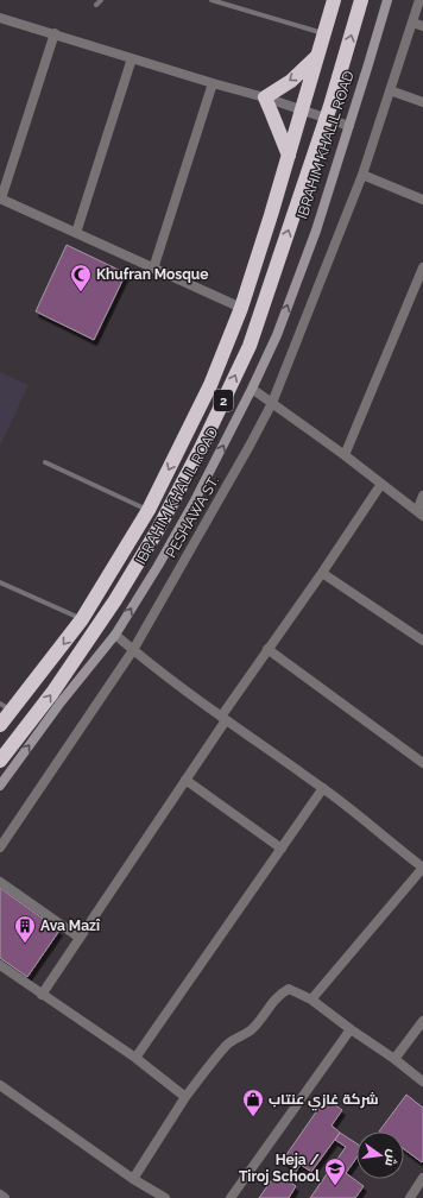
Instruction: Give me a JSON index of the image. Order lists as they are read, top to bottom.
{
  "streets": {
    "highway": ["IBRAHIM KHALIL ROAD", "2"],
    "street": ["PESHAWA ST."]
  },
  "places": {
    "mosque": ["Khufran Mosque"],
    "building": ["Ava Mazî"],
    "shop": ["شركة غازي عنتاب"],
    "school or university": ["Heja / Tiroj School"]
  },
  "north": "right"
}
